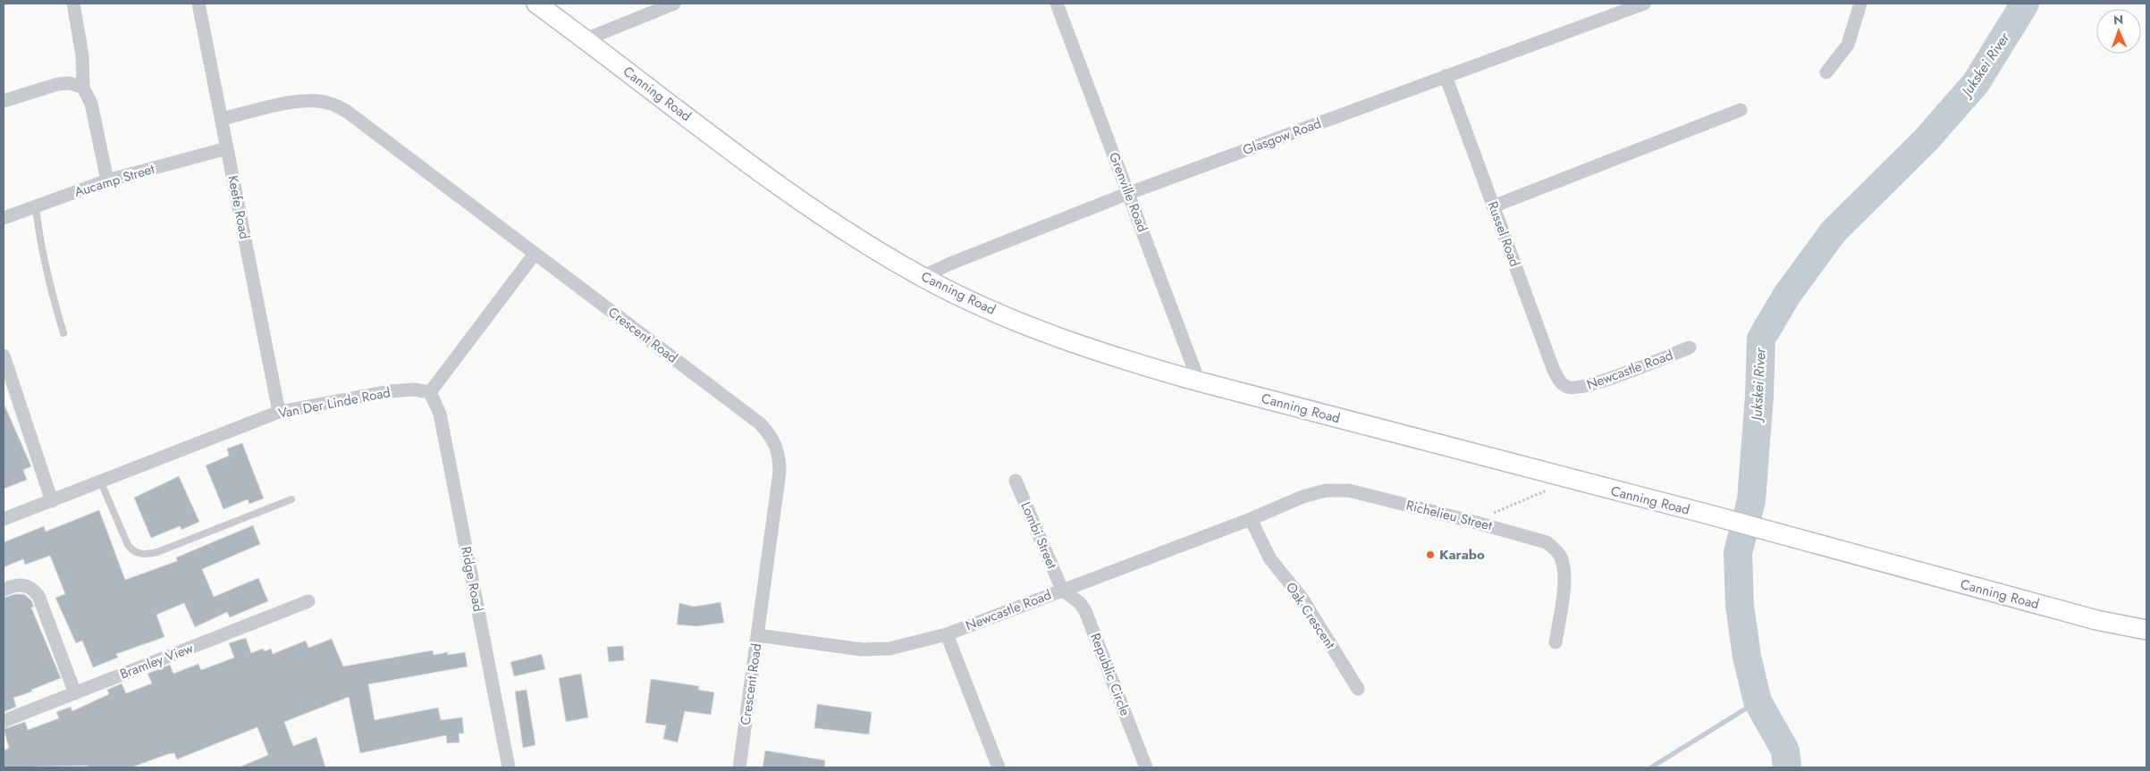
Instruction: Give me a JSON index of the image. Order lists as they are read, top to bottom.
{
  "streets": {
    "main road": ["Canning Road"],
    "street": [
      "Glasgow Road",
      "Aucamp Street",
      "Grenville Road",
      "Keefe Road",
      "Russel Road",
      "Crescent Road",
      "Newcastle Road",
      "Van Der Linde Road",
      "Richelieu Street",
      "Lombi Street",
      "Ridge Road",
      "Oak Crescent",
      "Bramley View",
      "Republic Circle"
    ]
  },
  "crossings": [
    ["Canning Road", "Glasgow Road"],
    ["Canning Road", "Grenville Road"],
    ["Glasgow Road", "Grenville Road"],
    ["Glasgow Road", "Russel Road"],
    ["Aucamp Street", "Keefe Road"],
    ["Keefe Road", "Crescent Road"],
    ["Keefe Road", "Van Der Linde Road"],
    ["Russel Road", "Newcastle Road"],
    ["Crescent Road", "Newcastle Road"],
    ["Newcastle Road", "Richelieu Street"],
    ["Newcastle Road", "Lombi Street"],
    ["Newcastle Road", "Oak Crescent"],
    ["Newcastle Road", "Republic Circle"],
    ["Van Der Linde Road", "Ridge Road"],
    ["Richelieu Street", "Oak Crescent"],
    ["Lombi Street", "Republic Circle"]
  ],
  "water": ["Jukskei River"],
  "places": ["Karabo"],
  "north": "top"
}
